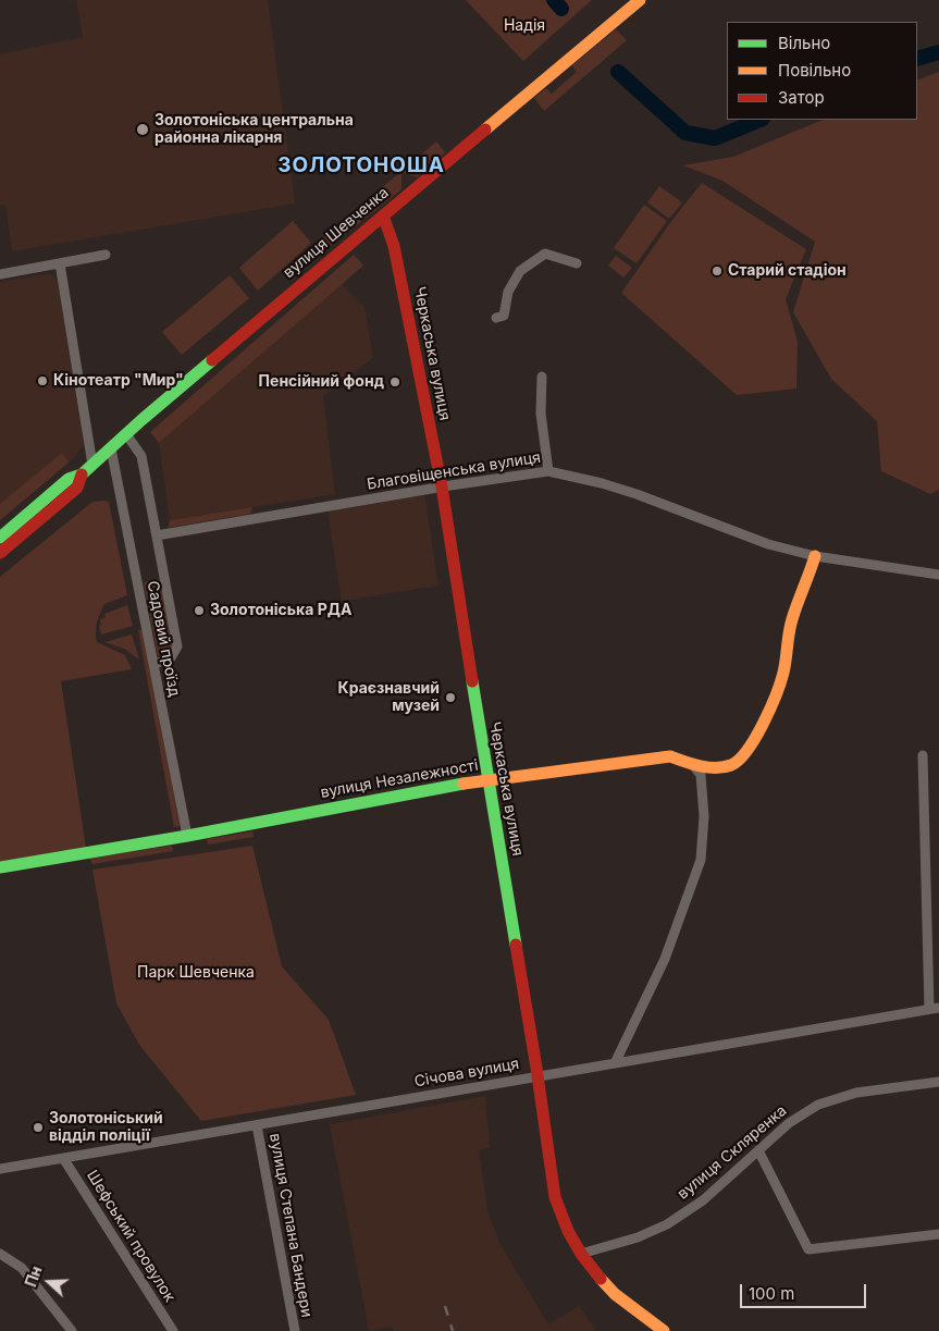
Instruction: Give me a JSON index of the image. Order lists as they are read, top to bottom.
{
  "streets": {
    "street": [
      "вулиця Шевченка",
      "Черкаська вулиця",
      "Благовіщенська вулиця",
      "Садовий проїзд",
      "вулиця Незалежності",
      "Січова вулиця",
      "вулиця Скляренка",
      "вулиця Степана Бандери",
      "Шефський провулок"
    ]
  },
  "crossings": [
    ["вулиця Шевченка", "Черкаська вулиця"],
    ["вулиця Шевченка", "Садовий проїзд"],
    ["Черкаська вулиця", "Благовіщенська вулиця"],
    ["Черкаська вулиця", "вулиця Незалежності"],
    ["Черкаська вулиця", "Січова вулиця"],
    ["Черкаська вулиця", "вулиця Скляренка"],
    ["Благовіщенська вулиця", "вулиця Незалежності"],
    ["Садовий проїзд", "вулиця Незалежності"],
    ["Січова вулиця", "вулиця Степана Бандери"],
    ["Січова вулиця", "Шефський провулок"]
  ],
  "districts": ["ЗОЛОТОНОША"],
  "parks": ["Надія", "Парк Шевченка"],
  "places": [
    "Золотоніська центральна районна лікарня",
    "Старий стадіон",
    "Кінотеатр \"Мир\"",
    "Пенсійний фонд",
    "Золотоніська РДА",
    "Краєзнавчий музей",
    "Золотоніський відділ поліції"
  ],
  "legend": ["Вільно", "Повільно", "Затор"],
  "scale_bar": "100 m",
  "north": "left"
}
